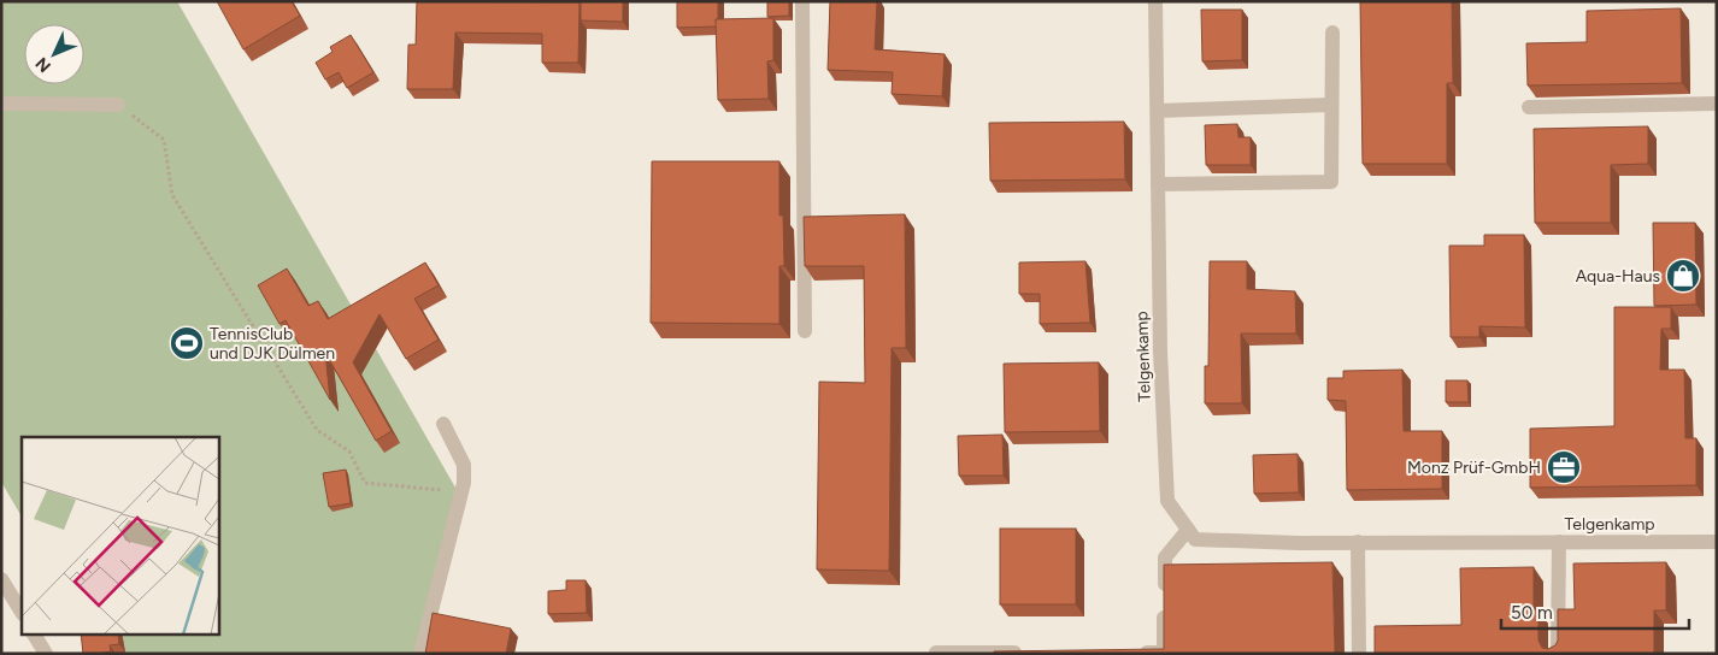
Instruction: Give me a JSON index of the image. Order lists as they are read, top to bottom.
{
  "streets": {
    "street": ["Telgenkamp"]
  },
  "places": {
    "shop": ["Aqua-Haus"],
    "sports": ["TennisClub und DJK Dülmen"],
    "office": ["Monz Prüf-GmbH"]
  },
  "scale_bar": "50 m",
  "north": "bottom left"
}
